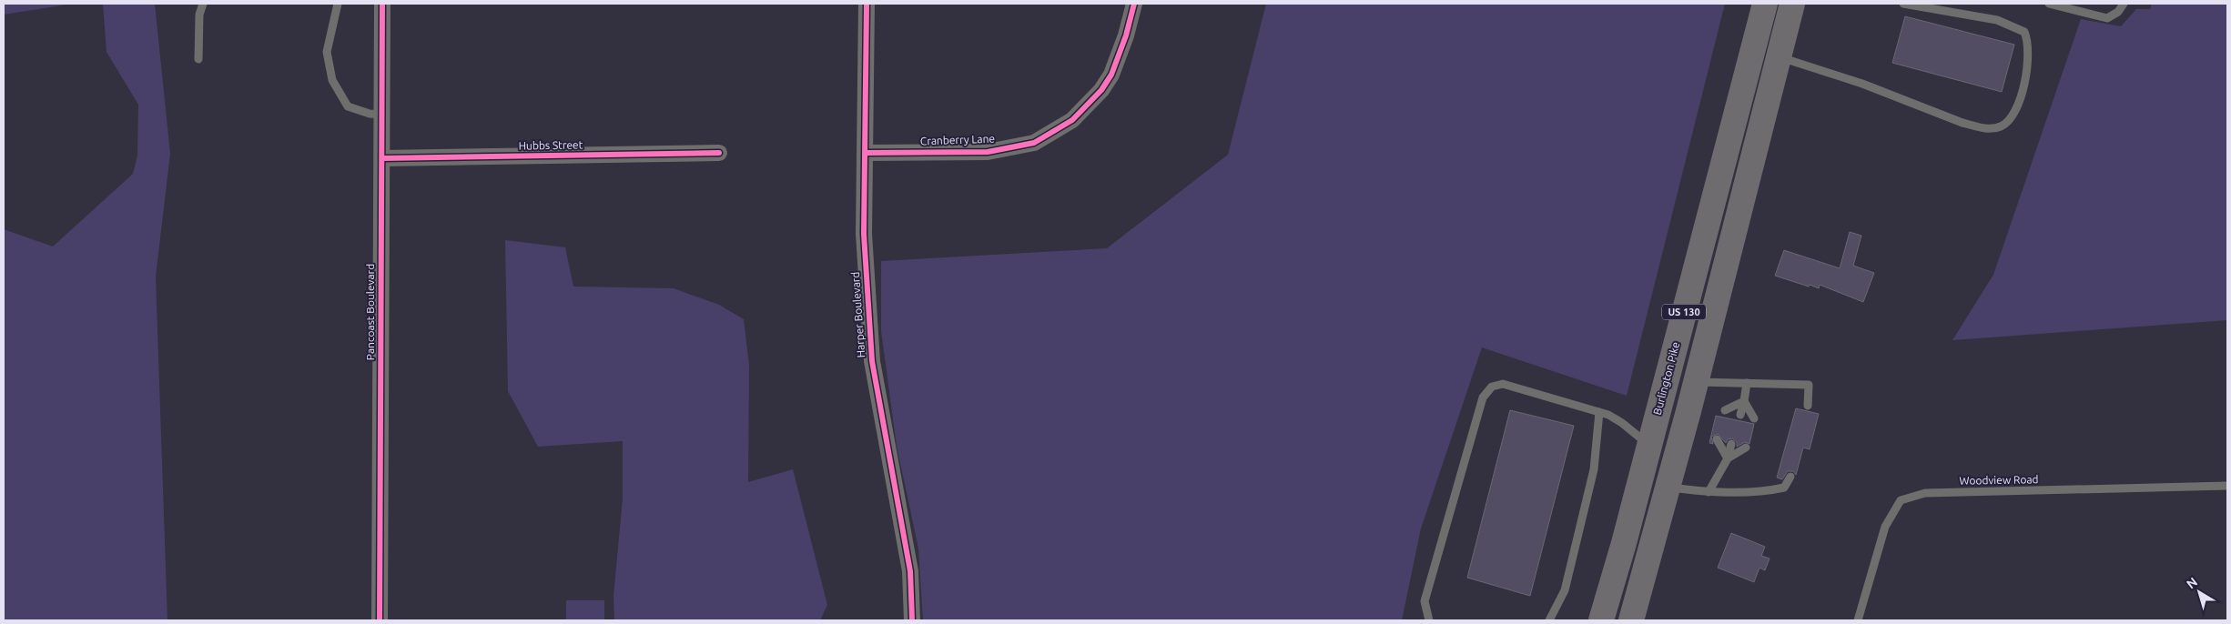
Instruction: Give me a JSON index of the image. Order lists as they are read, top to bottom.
{
  "streets": {
    "highway": ["US 130", "Burlington Pike"],
    "street": [
      "Cranberry Lane",
      "Hubbs Street",
      "Pancoast Boulevard",
      "Harper Boulevard"
    ],
    "lane": ["Woodview Road"]
  },
  "crossings": [
    ["Cranberry Lane", "Harper Boulevard"],
    ["Hubbs Street", "Pancoast Boulevard"]
  ],
  "north": "top left"
}
